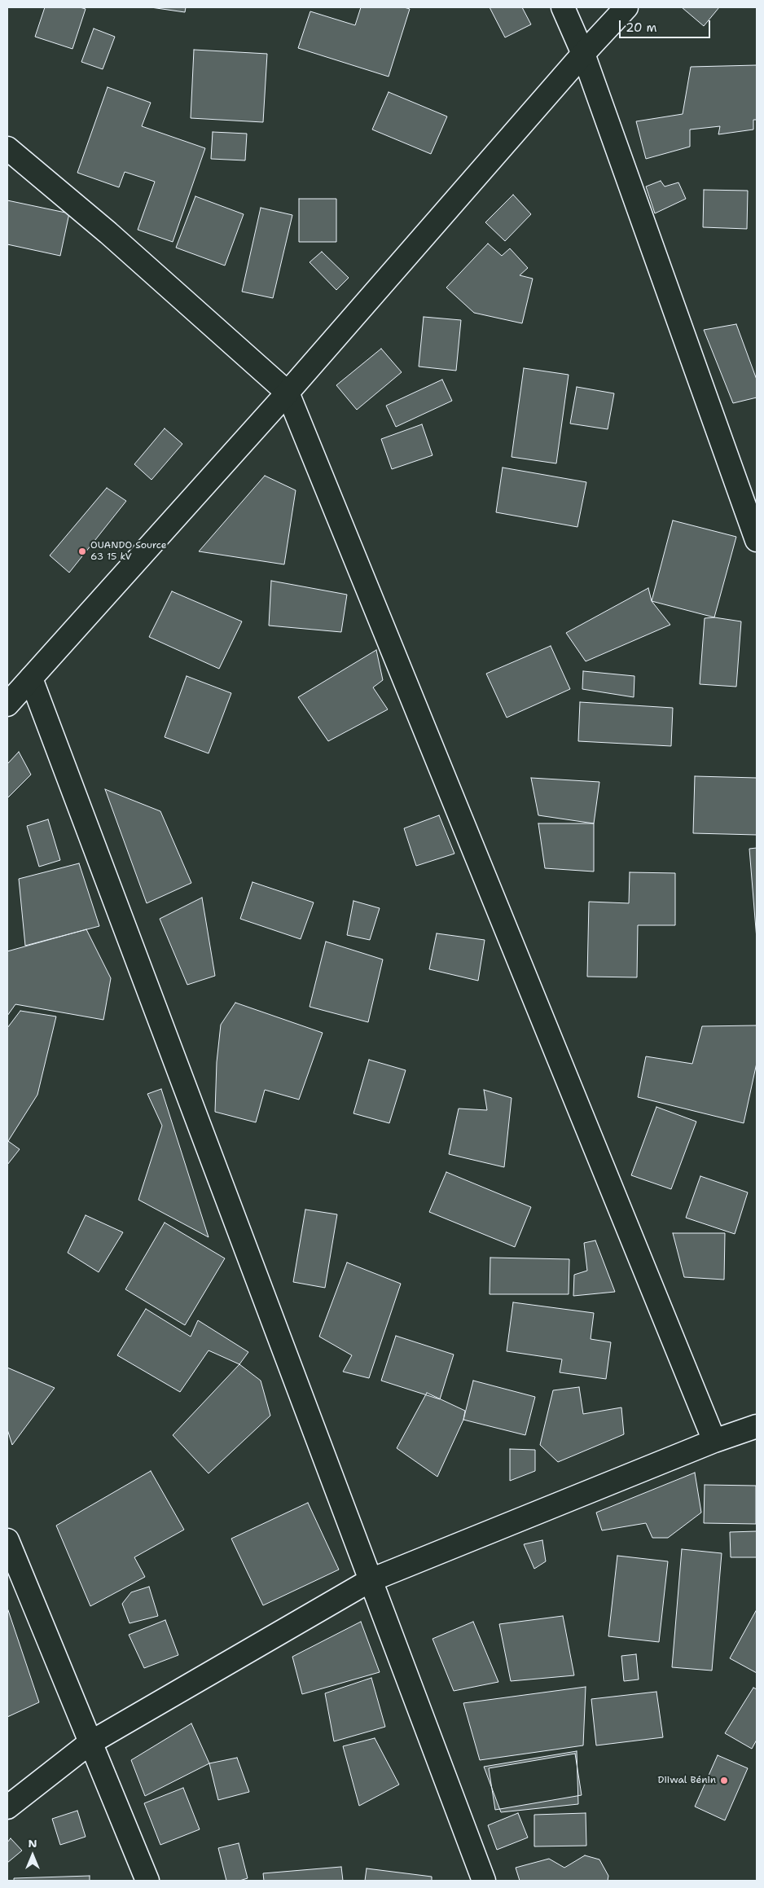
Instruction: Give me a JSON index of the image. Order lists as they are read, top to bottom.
{
  "places": ["OUANDO Source 63 15 kV", "Diiwal Bénin"],
  "scale_bar": "20 m",
  "north": "top"
}
